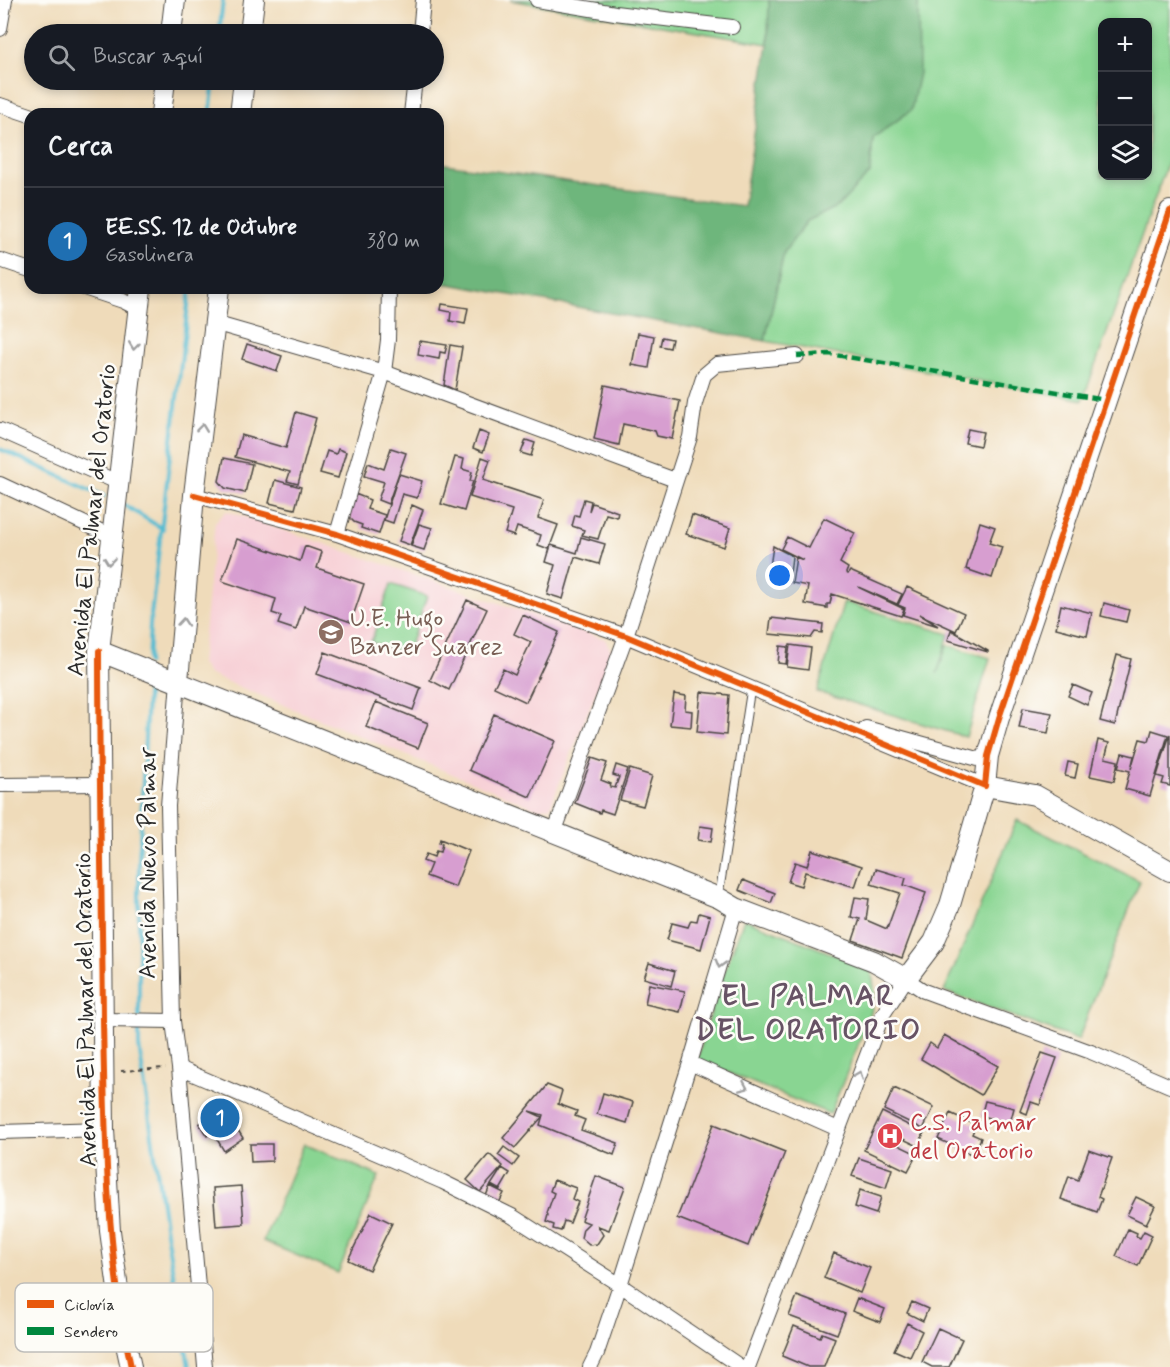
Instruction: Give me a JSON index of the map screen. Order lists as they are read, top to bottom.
{
  "streets": {
    "main road": ["Avenida El Palmar del Oratorio", "Avenida Nuevo Palmar"]
  },
  "one_way": ["Avenida Nuevo Palmar"],
  "districts": ["EL PALMAR DEL ORATORIO"],
  "places": {
    "school or university": ["U.E. Hugo Banzer Suarez"],
    "hospital": ["C.S. Palmar del Oratorio"]
  },
  "legend": ["Ciclovía", "Sendero"],
  "page": {
    "map_buttons": ["+", "−"],
    "search": "Buscar aquí",
    "heading": "Cerca",
    "list": [
      {
        "mark": "1",
        "name": "EE.SS. 12 de Octubre",
        "note": "Gasolinera",
        "value": "380 m"
      }
    ],
    "pins": "1"
  }
}
